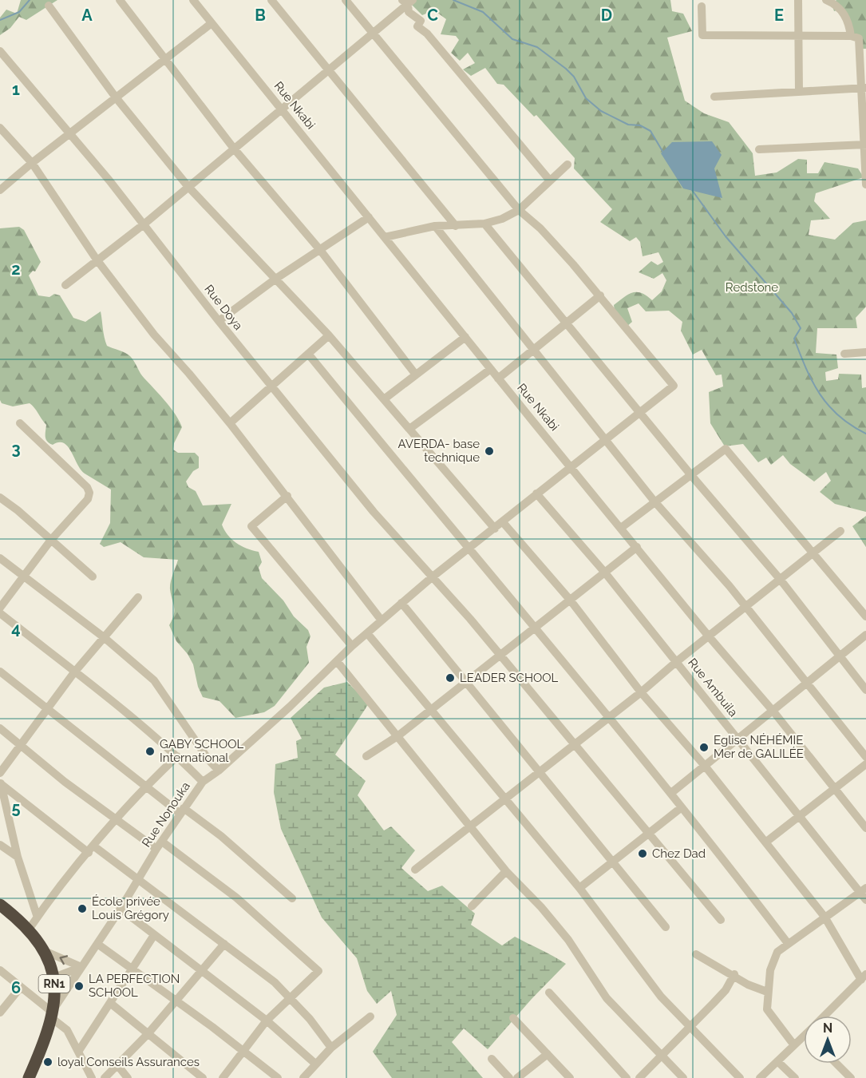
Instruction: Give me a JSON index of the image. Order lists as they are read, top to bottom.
{
  "streets": {
    "highway": ["RN1"],
    "street": [
      "Rue Nkabi",
      "Rue Doya",
      "Rue Ambuila",
      "Rue Nonouka"
    ]
  },
  "crossings": [
    ["Rue Nkabi", "Rue Nonouka"],
    ["Rue Doya", "Rue Nonouka"],
    ["Rue Ambuila", "Rue Nonouka"],
    ["Rue Nonouka", "RN1"]
  ],
  "parks": ["Redstone"],
  "places": [
    "AVERDA- base technique",
    "LEADER SCHOOL",
    "Eglise NÉHÉMIE Mer de GALILÉE",
    "GABY SCHOOL International",
    "Chez Dad",
    "École privée Louis Grégory",
    "LA PERFECTION SCHOOL",
    "loyal Conseils Assurances"
  ],
  "north": "top",
  "grid": {
    "columns": [
      "A",
      "B",
      "C",
      "D",
      "E"
    ],
    "rows": [
      "1",
      "2",
      "3",
      "4",
      "5",
      "6"
    ]
  }
}
